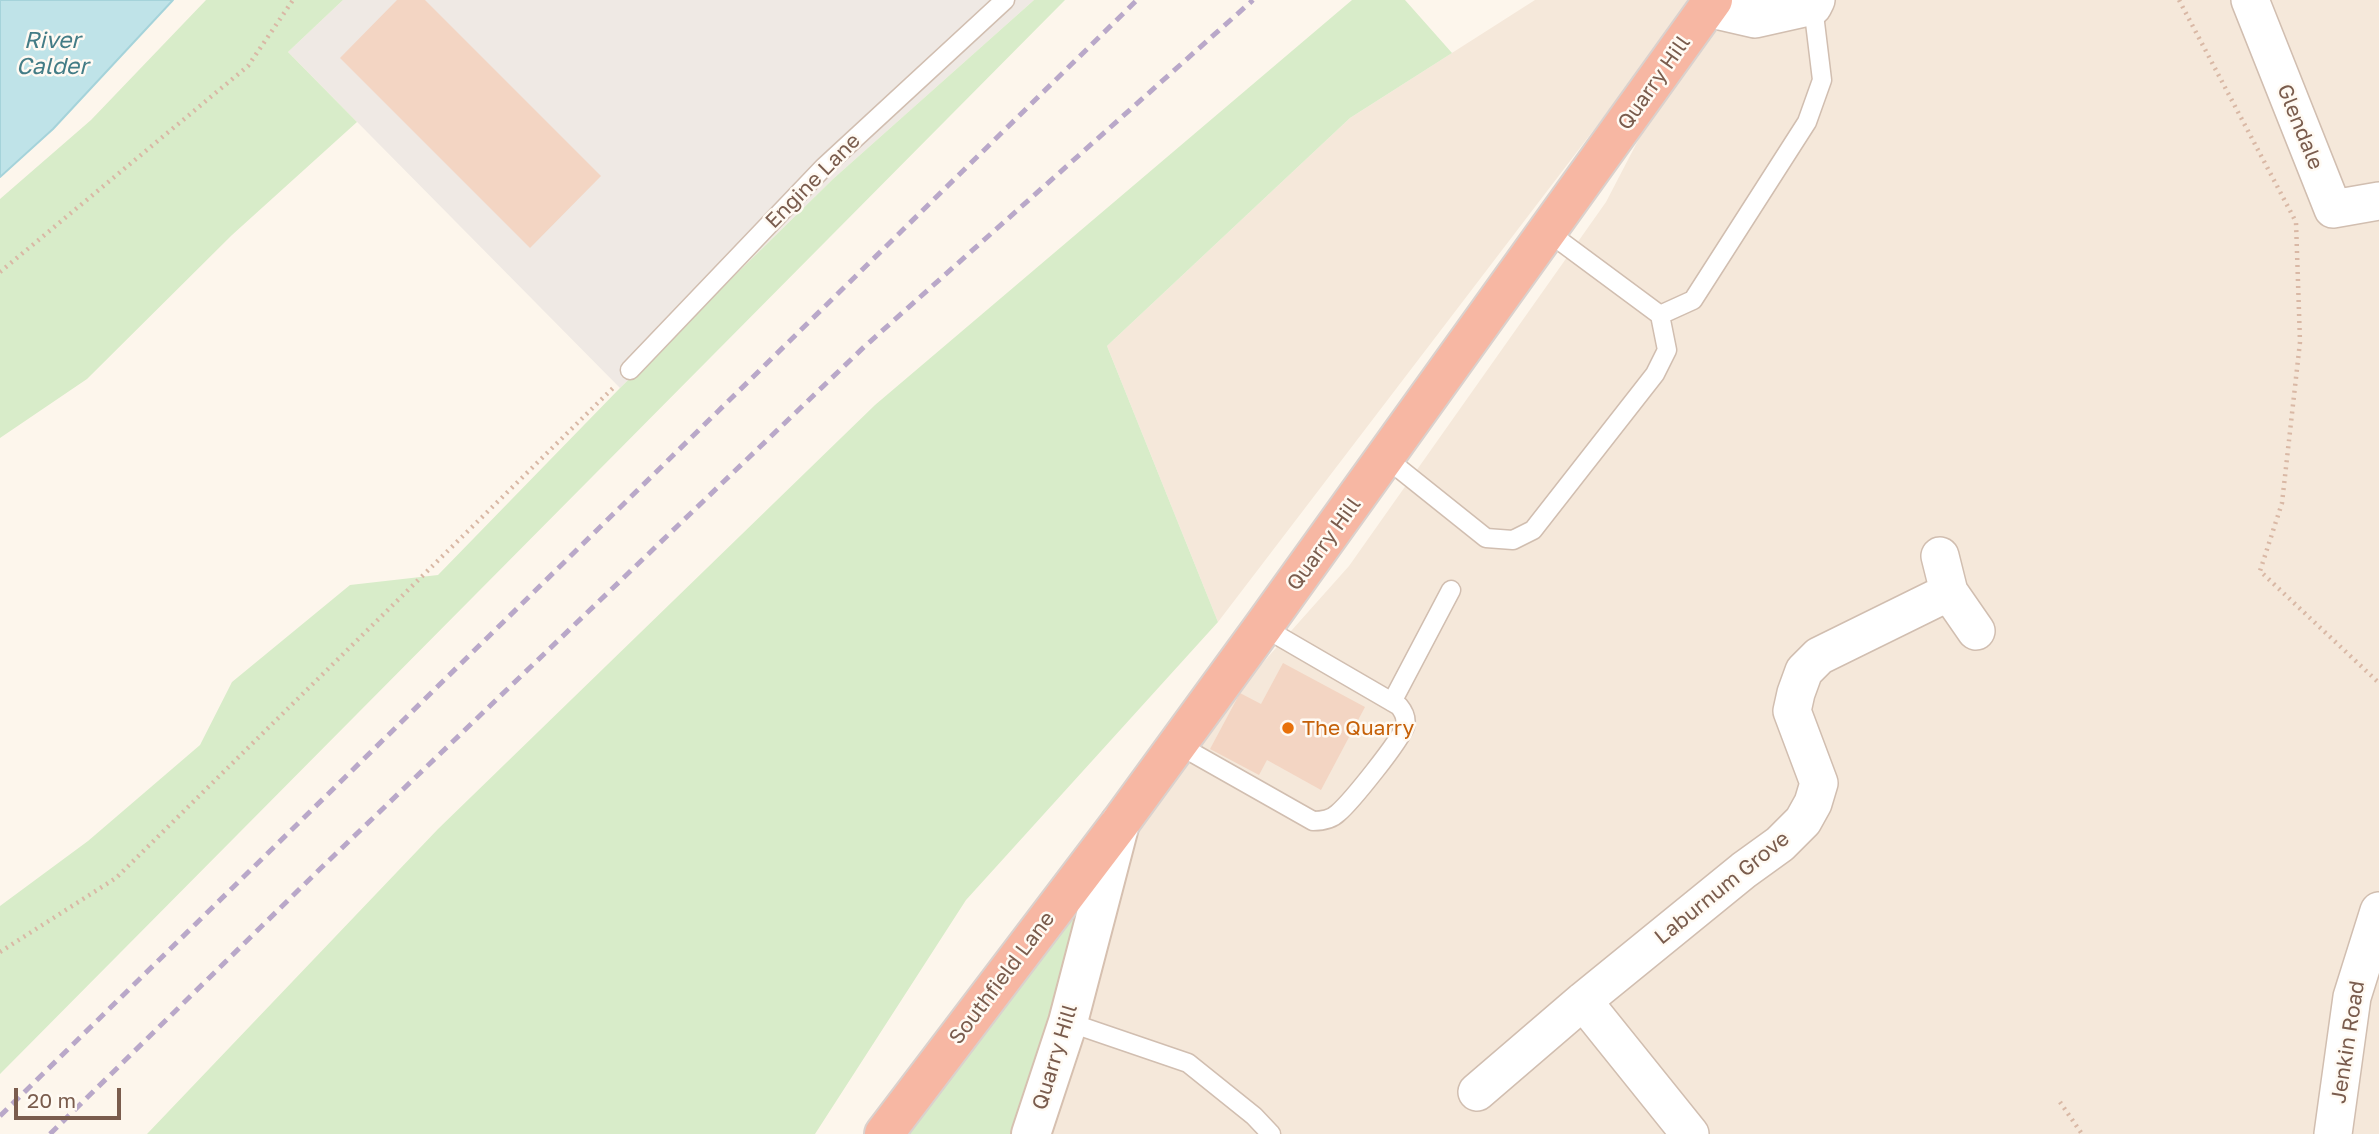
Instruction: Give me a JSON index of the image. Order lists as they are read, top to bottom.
{
  "streets": {
    "highway": ["Quarry Hill", "Southfield Lane"],
    "street": ["Glendale", "Laburnum Grove", "Jenkin Road"],
    "lane": ["Engine Lane"]
  },
  "crossings": [
    ["Quarry Hill", "Southfield Lane"]
  ],
  "water": ["River Calder"],
  "places": ["The Quarry"],
  "scale_bar": "20 m"
}
